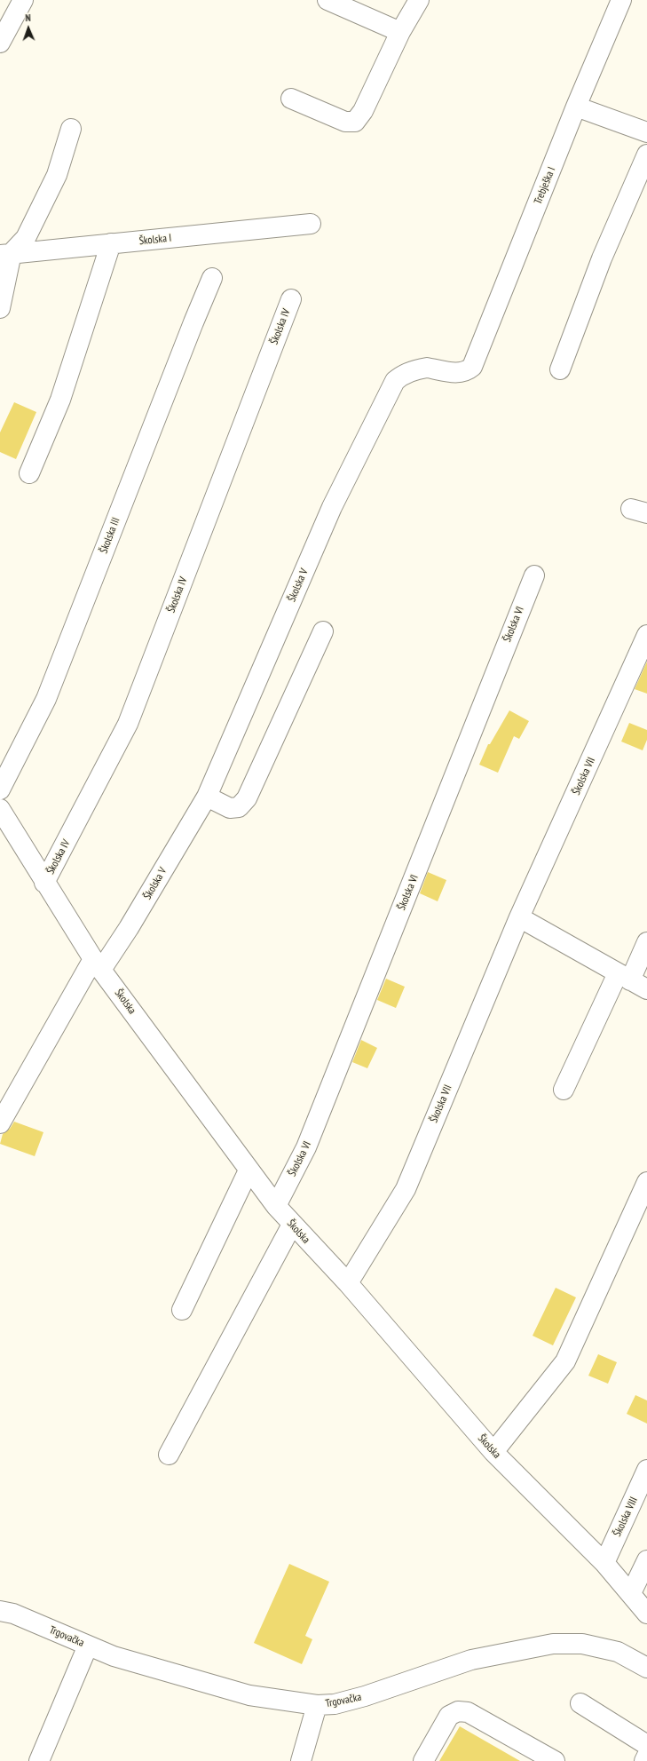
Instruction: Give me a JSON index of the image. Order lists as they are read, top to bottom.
{
  "streets": {
    "street": [
      "Trebješka I",
      "Školska I",
      "Školska IV",
      "Školska III",
      "Školska V",
      "Školska VI",
      "Školska VII",
      "Školska",
      "Školska VIII",
      "Trgovačka"
    ]
  },
  "crossings": [
    ["Trebješka I", "Školska V"],
    ["Školska IV", "Školska"],
    ["Školska V", "Školska"],
    ["Školska VI", "Školska"],
    ["Školska VII", "Školska"],
    ["Školska", "Školska VIII"]
  ],
  "north": "top"
}
